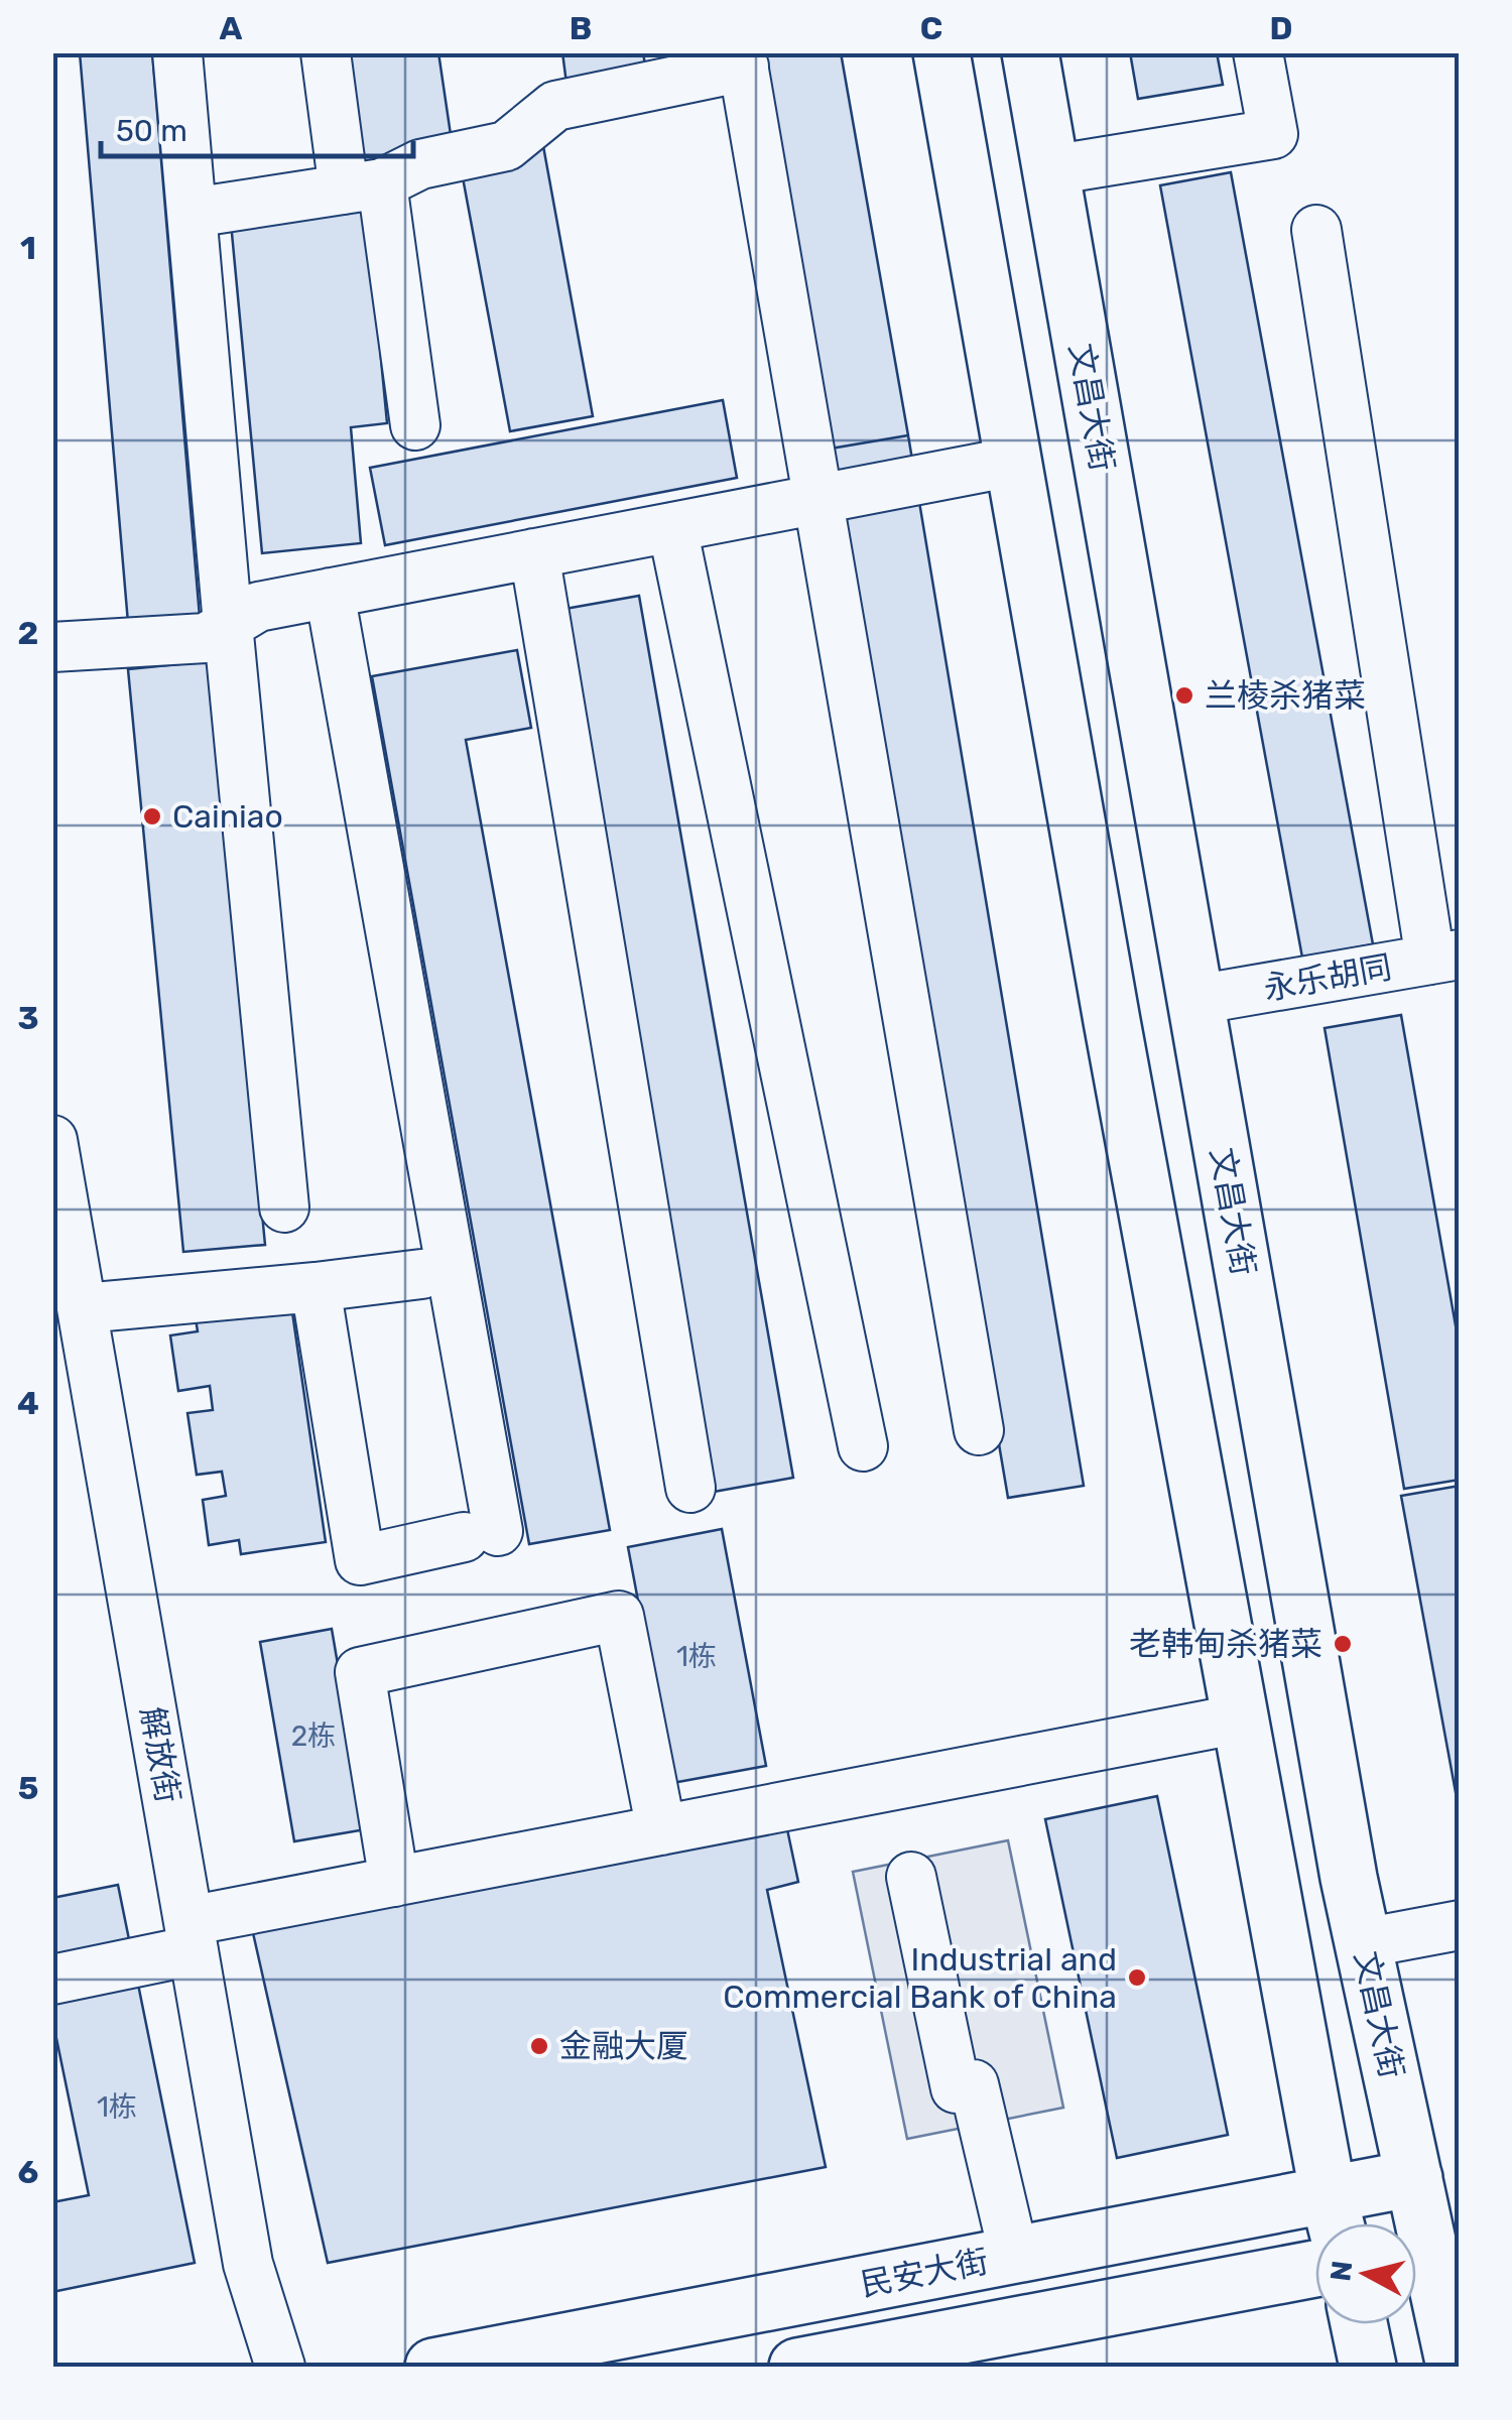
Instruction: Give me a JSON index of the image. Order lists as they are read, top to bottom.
{
  "streets": {
    "main road": ["文昌大街", "民安大街"],
    "street": ["永乐胡同", "解放街"]
  },
  "crossings": [
    ["文昌大街", "永乐胡同"],
    ["文昌大街", "民安大街"]
  ],
  "places": [
    "兰棱杀猪菜",
    "Cainiao",
    "老韩甸杀猪菜",
    "Industrial and Commercial Bank of China",
    "金融大厦"
  ],
  "house_numbers": ["1栋", "2栋", "1栋"],
  "scale_bar": "50 m",
  "north": "left",
  "grid": {
    "columns": [
      "A",
      "B",
      "C",
      "D"
    ],
    "rows": [
      "1",
      "2",
      "3",
      "4",
      "5",
      "6"
    ]
  }
}
